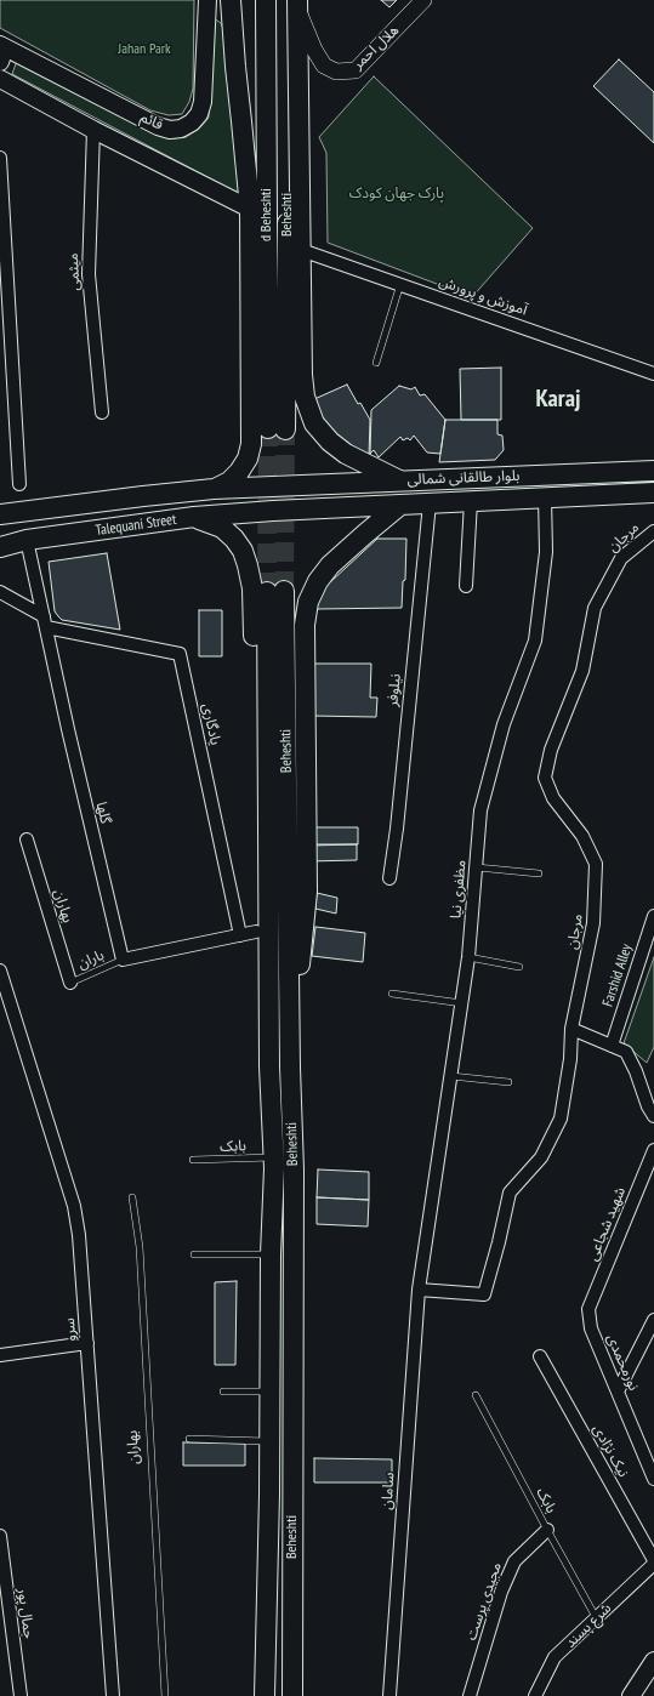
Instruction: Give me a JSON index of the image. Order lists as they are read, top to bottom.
{
  "streets": {
    "main road": [
      "قائم",
      "d Beheshti",
      "Beheshti",
      "بلوار طالقانی شمالی",
      "Talequani Street"
    ],
    "street": [
      "هلال احمر",
      "میثمی",
      "آموزش و پرورش",
      "مرجان",
      "نیلوفر",
      "یادگاری",
      "گلها",
      "مظفری نیا",
      "بهاران",
      "Farshid Alley",
      "شهید شجاعی",
      "سرو",
      "نورمحمدی",
      "نیک نژادی",
      "سامان",
      "مجیدی پرست",
      "جمال پور",
      "شرع پسند"
    ],
    "lane": ["باران", "بابک"]
  },
  "crossings": [
    ["هلال احمر", "Beheshti"],
    ["d Beheshti", "Beheshti"],
    ["Beheshti", "بابک"],
    ["بلوار طالقانی شمالی", "Talequani Street"],
    ["بلوار طالقانی شمالی", "نیلوفر"],
    ["بلوار طالقانی شمالی", "مظفری نیا"],
    ["Talequani Street", "گلها"],
    ["مرجان", "مظفری نیا"],
    ["مرجان", "سامان"],
    ["یادگاری", "گلها"],
    ["گلها", "باران"],
    ["مظفری نیا", "سامان"],
    ["بهاران", "باران"],
    ["بابک", "مجیدی پرست"],
    ["بابک", "شرع پسند"],
    ["شهید شجاعی", "نورمحمدی"],
    ["نیک نژادی", "شرع پسند"]
  ],
  "districts": ["Karaj"],
  "parks": ["Jahan Park", "پارک جهان کودک"]
}
